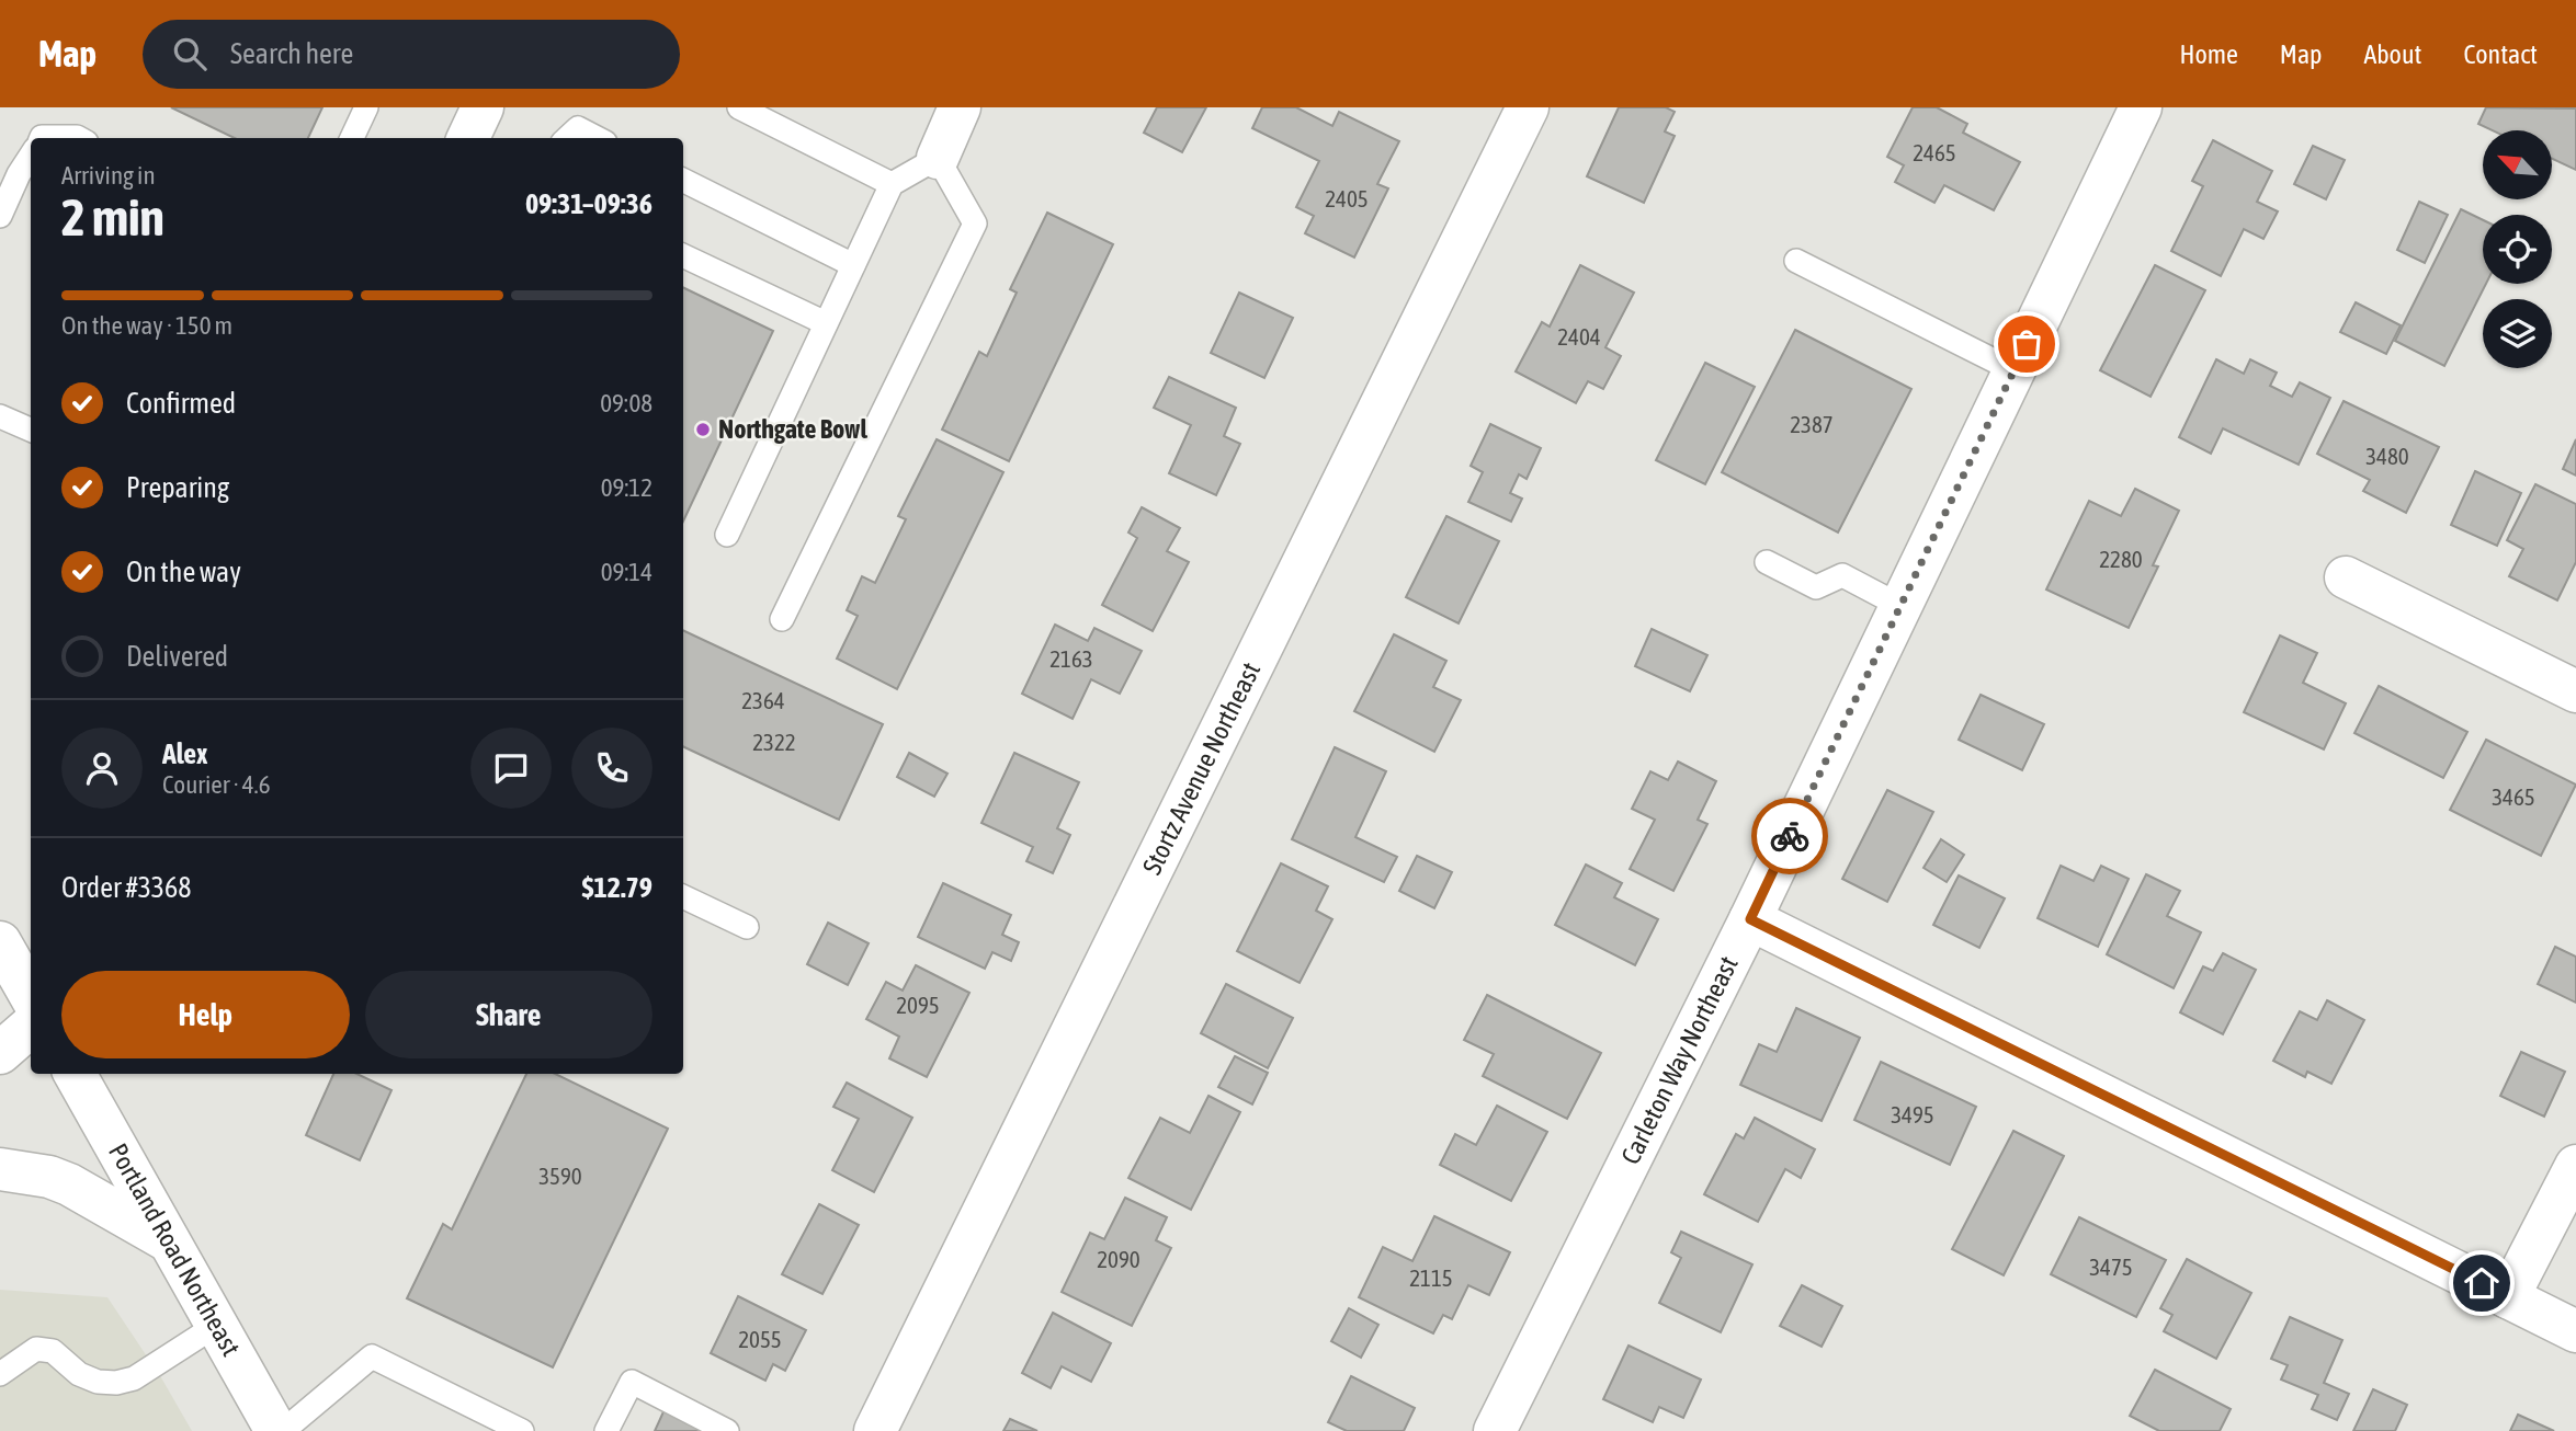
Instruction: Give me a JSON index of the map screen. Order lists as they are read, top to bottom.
{
  "streets": {
    "street": ["Stortz Avenue Northeast", "Carleton Way Northeast", "Portland Road Northeast"]
  },
  "places": ["Northgate Bowl"],
  "house_numbers": [
    "2465",
    "2405",
    "2404",
    "2387",
    "3480",
    "2280",
    "2163",
    "2364",
    "2322",
    "3465",
    "2095",
    "3495",
    "3590",
    "2090",
    "3475",
    "2115",
    "2055"
  ],
  "north": "top left",
  "page": {
    "header": "Map",
    "search": "Search here",
    "nav": [
      "Home",
      "Map",
      "About",
      "Contact"
    ],
    "heading": ["2 min", "Arriving in", "09:31–09:36"],
    "panel": [
      "Alex",
      "Courier · 4.6",
      "Order #3368",
      "$12.79"
    ],
    "bar": "On the way · 150 m",
    "list": [
      ["Confirmed", "09:08"],
      ["Preparing", "09:12"],
      ["On the way", "09:14"],
      "Delivered"
    ],
    "buttons": ["Help", "Share"]
  }
}
